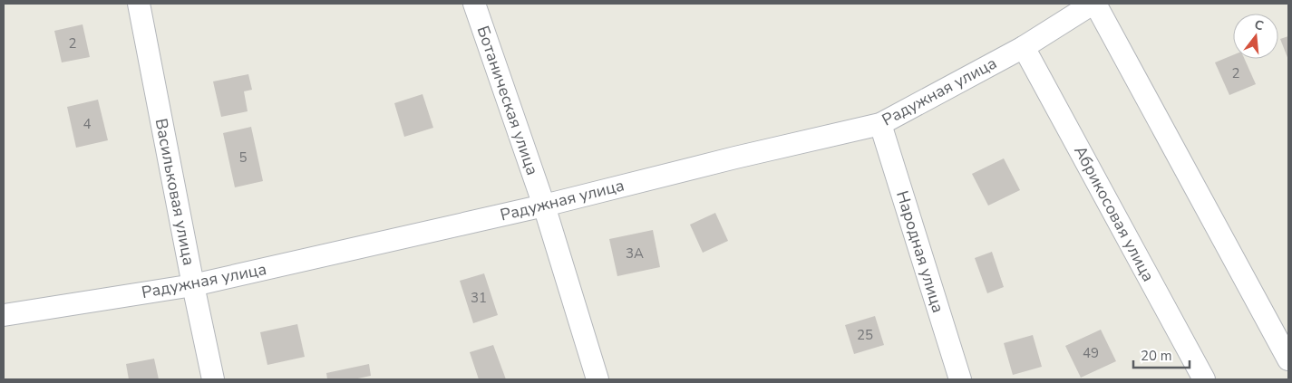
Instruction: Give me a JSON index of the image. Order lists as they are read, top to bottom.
{
  "streets": {
    "street": [
      "Радужная улица",
      "Ботаническая улица",
      "Васильковая улица",
      "Абрикосовая улица",
      "Народная улица"
    ]
  },
  "crossings": [
    ["Радужная улица", "Ботаническая улица"],
    ["Радужная улица", "Васильковая улица"],
    ["Радужная улица", "Абрикосовая улица"],
    ["Радужная улица", "Народная улица"]
  ],
  "house_numbers": [
    "2",
    "2",
    "4",
    "5",
    "3А",
    "31",
    "25",
    "49"
  ],
  "scale_bar": "20 m",
  "north": "top"
}
